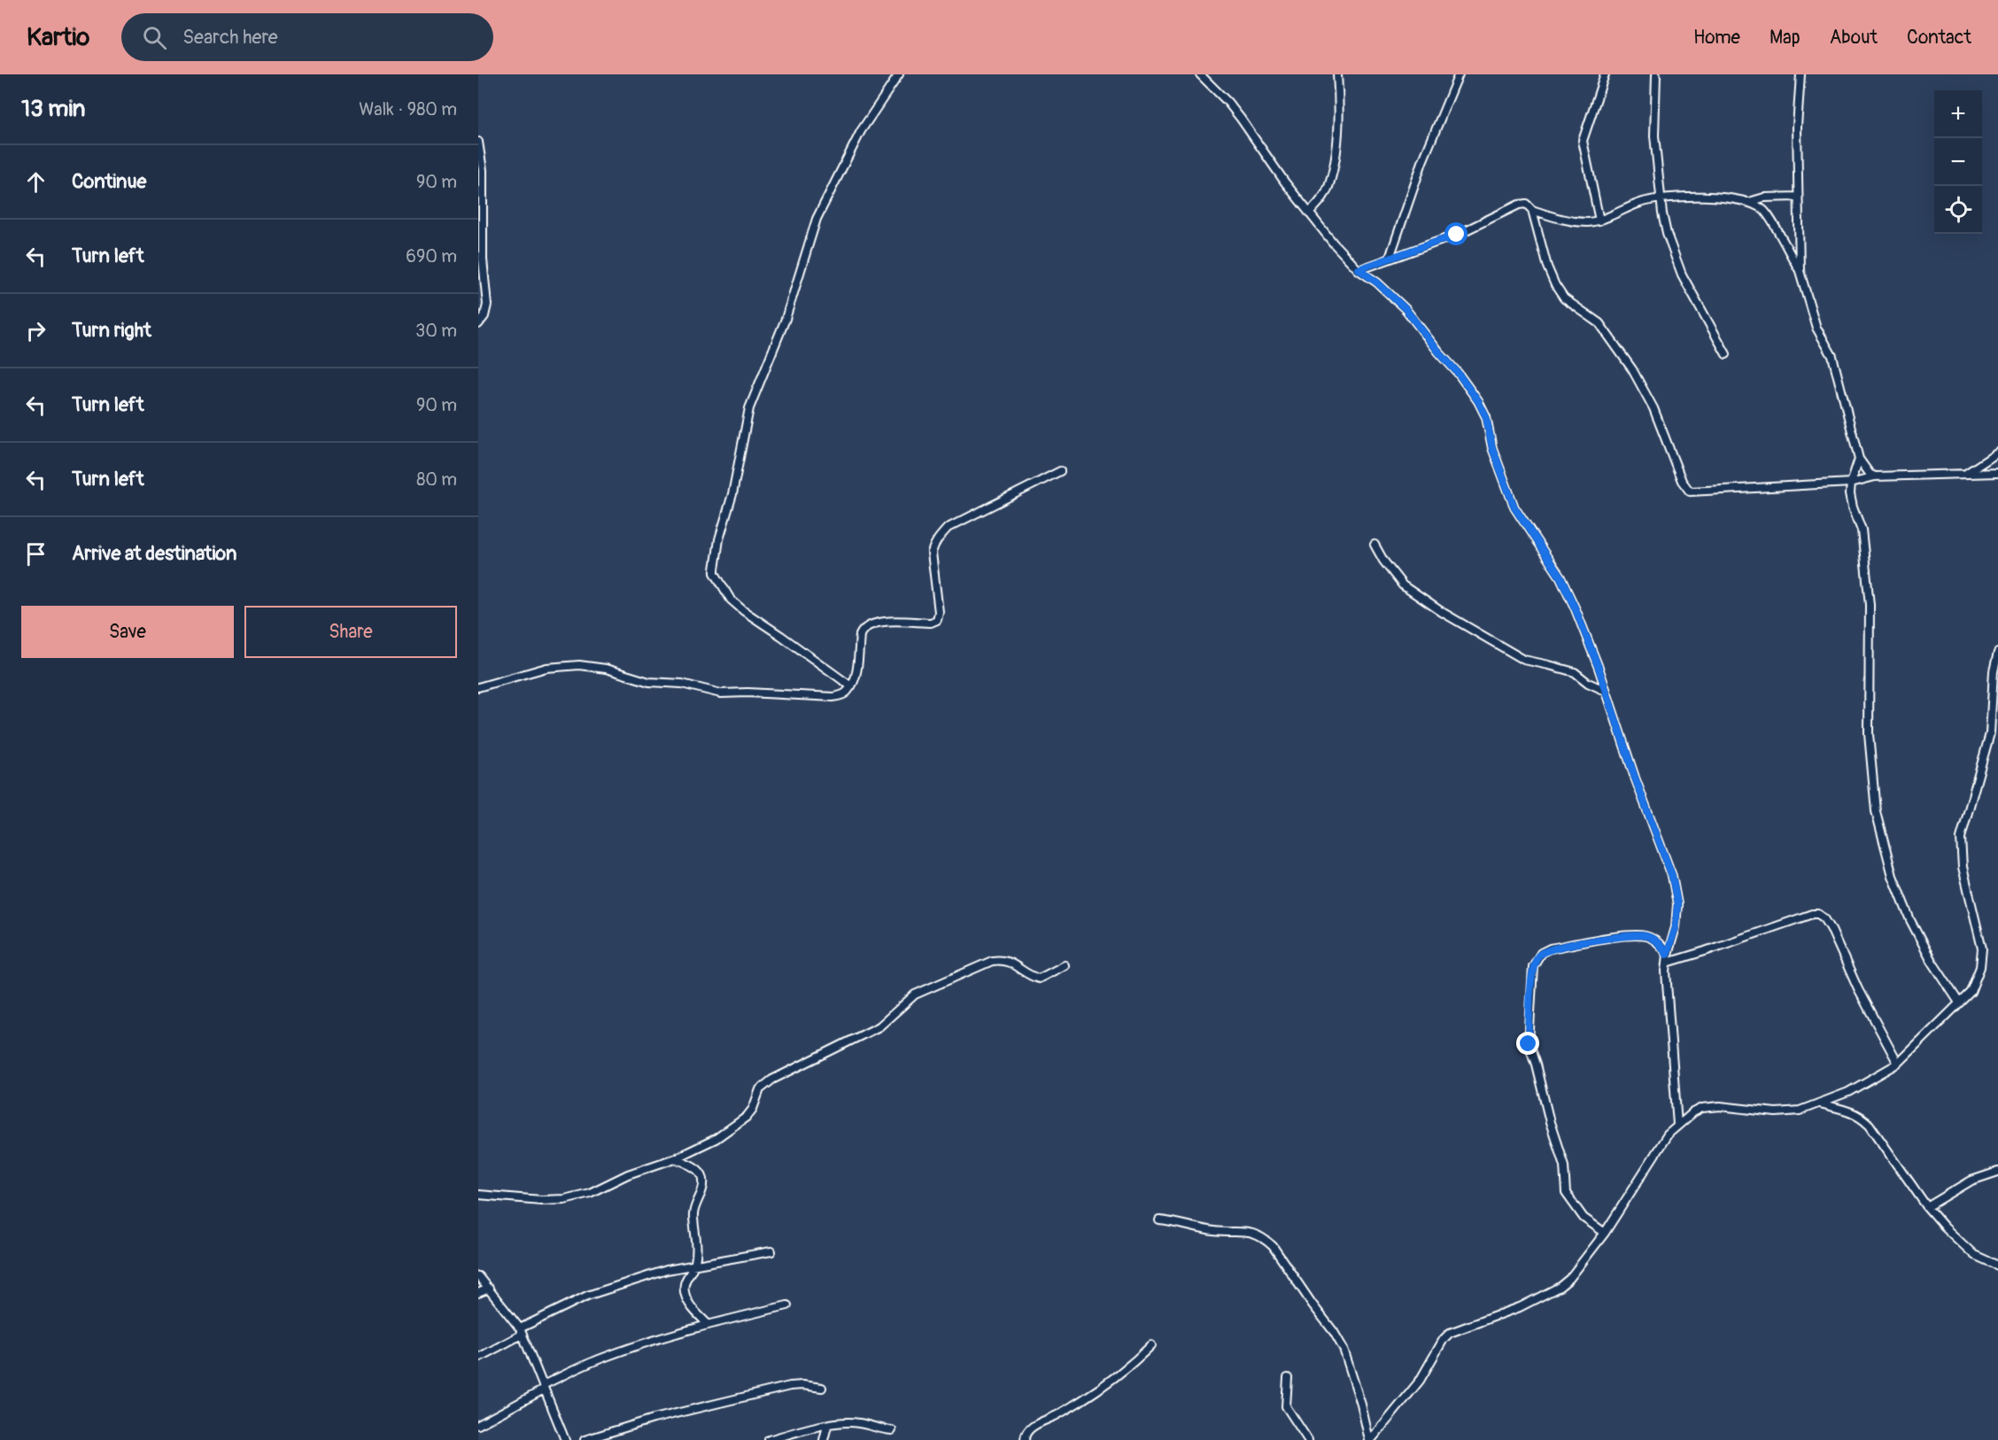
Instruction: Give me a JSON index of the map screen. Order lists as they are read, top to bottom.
{
  "page": {
    "header": "Kartio",
    "search": "Search here",
    "nav": [
      "Home",
      "Map",
      "About",
      "Contact"
    ],
    "heading": ["13 min", "Walk · 980 m"],
    "map_buttons": ["+", "−"],
    "list": [
      ["Continue", "90 m"],
      ["Turn left", "690 m"],
      ["Turn right", "30 m"],
      ["Turn left", "90 m"],
      ["Turn left", "80 m"],
      "Arrive at destination"
    ],
    "buttons": ["Save", "Share"]
  }
}
